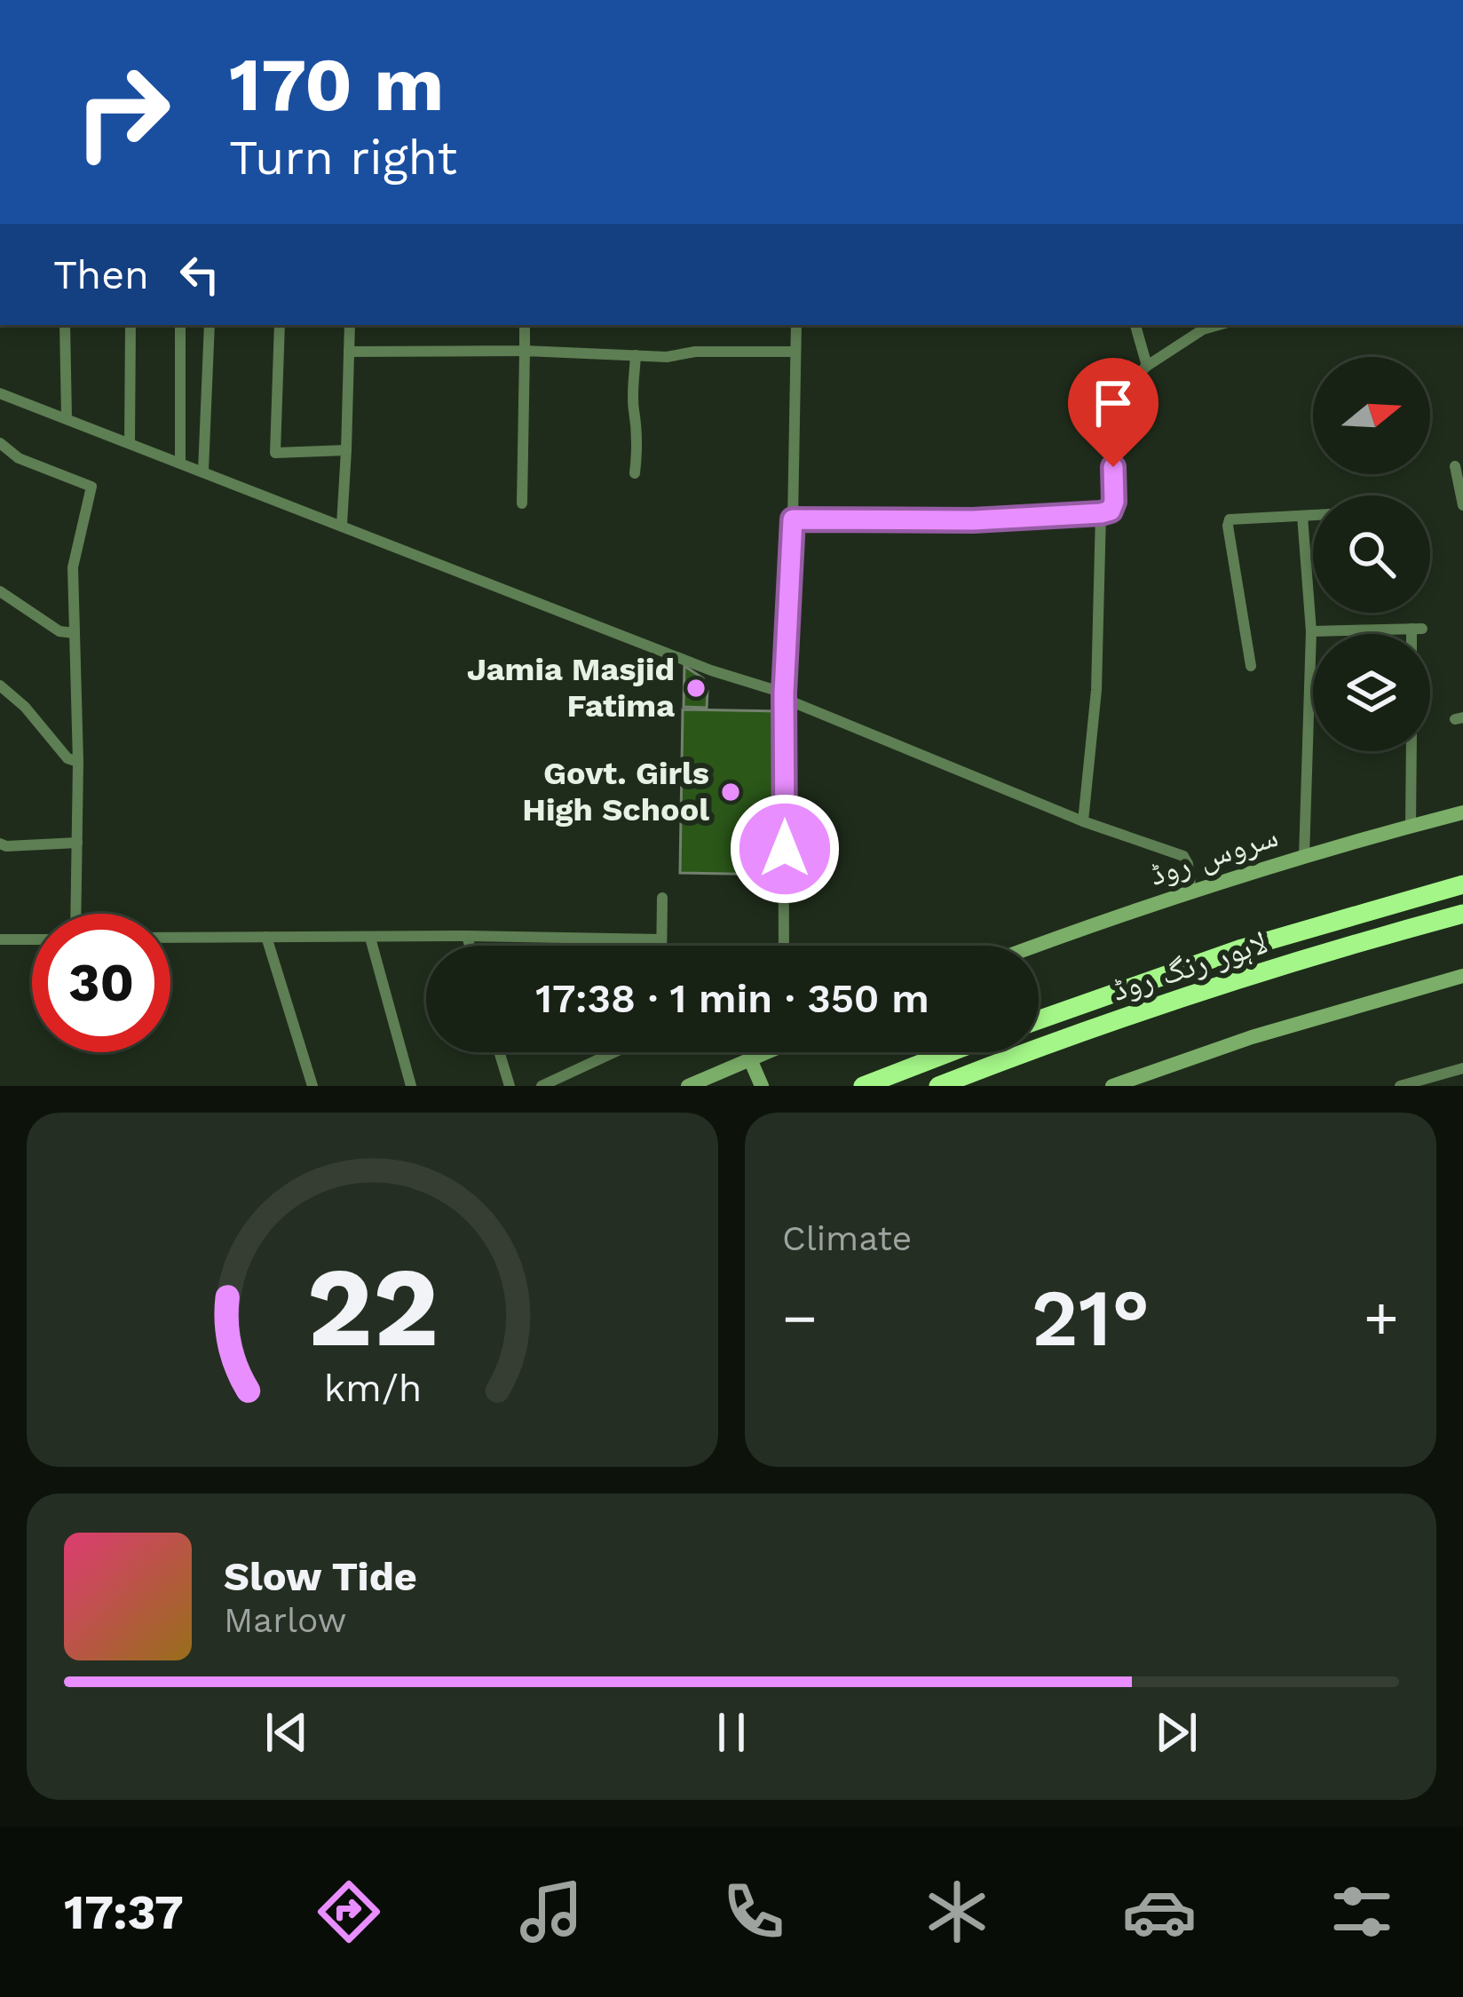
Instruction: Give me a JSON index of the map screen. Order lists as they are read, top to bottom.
{
  "streets": {
    "highway": ["لاہور رنگ روڈ"],
    "street": ["سروس روڈ"]
  },
  "places": ["Jamia Masjid Fatima", "Govt. Girls High School"],
  "north": "right",
  "page": {
    "turn": ["170 m", "Turn right"],
    "then": "Then",
    "limit": "30",
    "trip": "17:38 · 1 min · 350 m",
    "tile": "Climate",
    "heat": ["−", "21°", "+"],
    "song": ["Slow Tide", "Marlow"],
    "tabs": "17:37",
    "gauge": ["22", "km/h"]
  }
}
